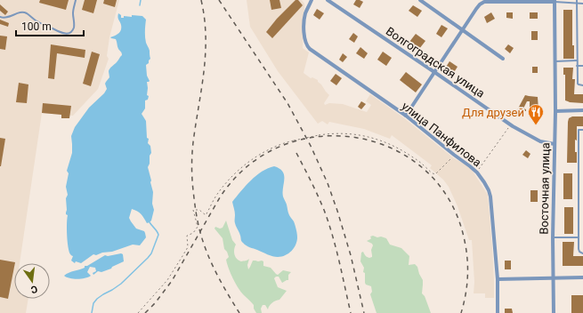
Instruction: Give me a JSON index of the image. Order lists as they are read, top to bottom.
{
  "streets": {
    "street": ["Волгоградская улица", "улица Панфилова", "Восточная улица"]
  },
  "crossings": [
    ["Волгоградская улица", "Восточная улица"]
  ],
  "places": {
    "restaurant": ["Для друзей"]
  },
  "scale_bar": "100 m",
  "north": "bottom"
}
